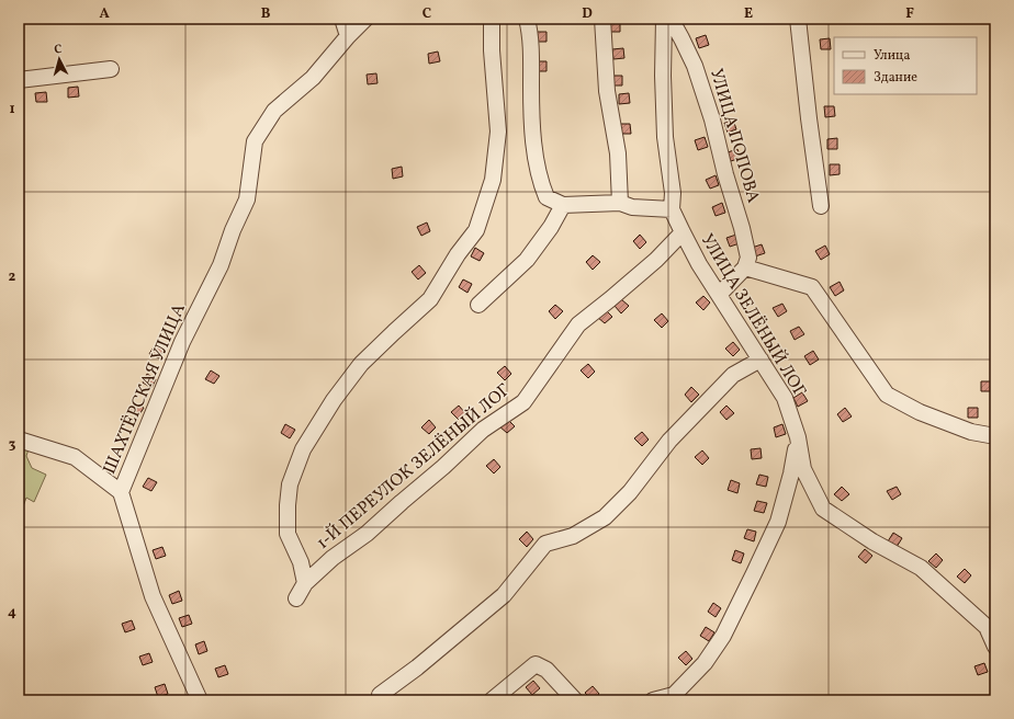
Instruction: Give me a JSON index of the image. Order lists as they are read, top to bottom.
{
  "streets": {
    "street": [
      "УЛИЦА ПОПОВА",
      "УЛИЦА ЗЕЛЁНЫЙ ЛОГ",
      "ШАХТЁРСКАЯ УЛИЦА",
      "1-Й ПЕРЕУЛОК ЗЕЛЁНЫЙ ЛОГ"
    ]
  },
  "crossings": [
    ["УЛИЦА ЗЕЛЁНЫЙ ЛОГ", "1-Й ПЕРЕУЛОК ЗЕЛЁНЫЙ ЛОГ"]
  ],
  "legend": ["Улица", "Здание"],
  "north": "top",
  "grid": {
    "columns": [
      "A",
      "B",
      "C",
      "D",
      "E",
      "F"
    ],
    "rows": [
      "1",
      "2",
      "3",
      "4"
    ]
  }
}
